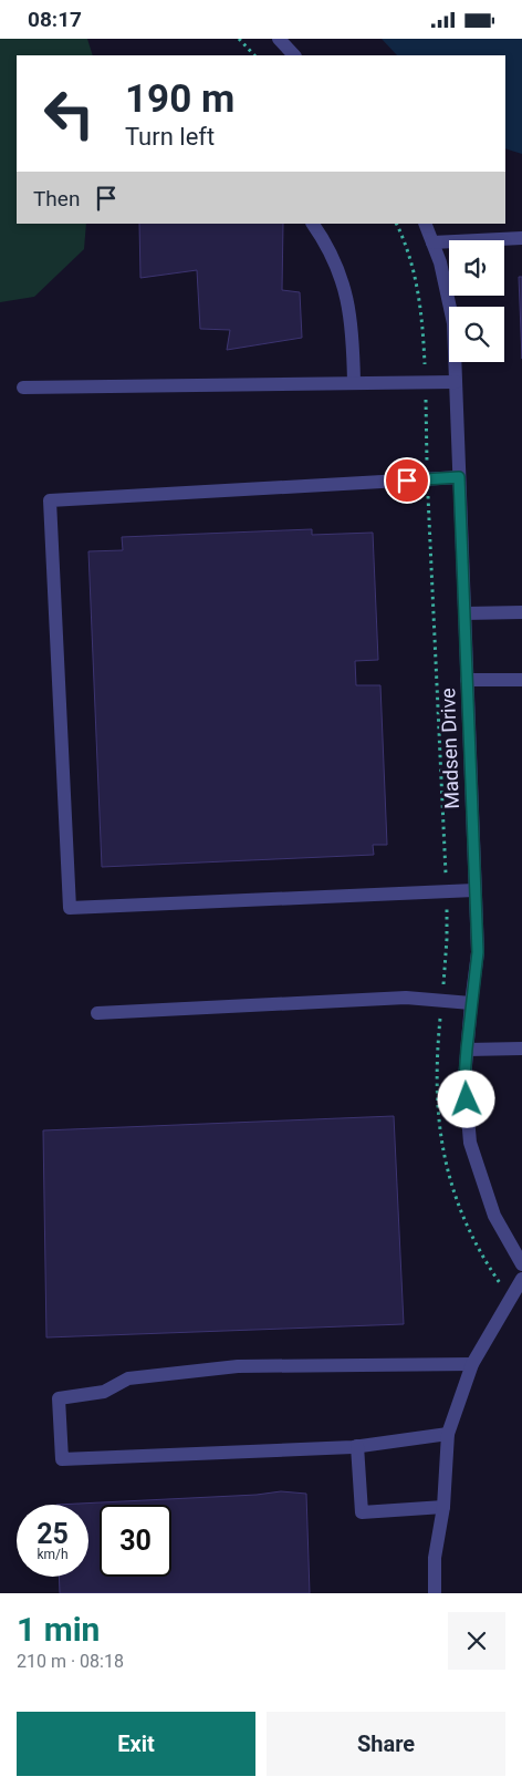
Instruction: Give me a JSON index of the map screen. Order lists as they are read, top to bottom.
{
  "streets": {
    "street": ["Madsen Drive"]
  },
  "page": {
    "status": "08:17",
    "turn": ["190 m", "Turn left"],
    "then": "Then",
    "speed": "25 km/h",
    "limit": "30",
    "heading": ["1 min", "210 m · 08:18"],
    "buttons": ["Exit", "Share"]
  }
}
